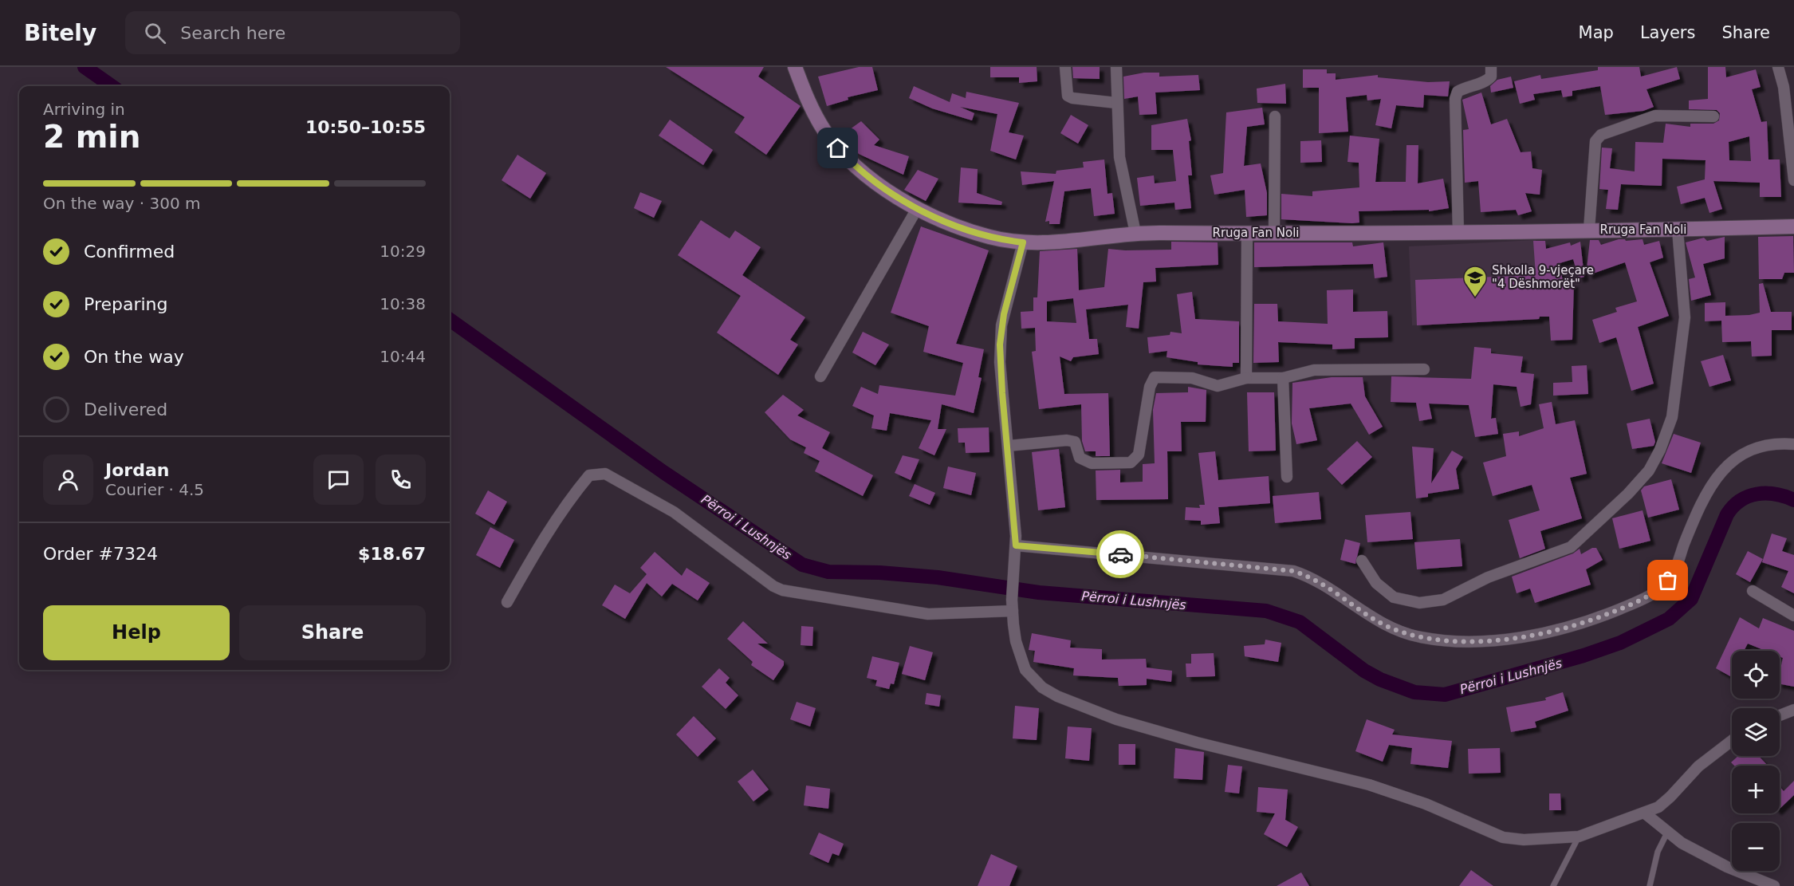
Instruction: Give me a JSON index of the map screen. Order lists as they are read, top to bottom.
{
  "streets": {
    "main road": ["Rruga Fan Noli"]
  },
  "water": ["Përroi i Lushnjës"],
  "places": {
    "school or university": ["Shkolla 9-vjeçare \"4 Dëshmorët\""]
  },
  "page": {
    "header": "Bitely",
    "search": "Search here",
    "nav": ["Map", "Layers", "Share"],
    "heading": ["2 min", "Arriving in", "10:50–10:55"],
    "panel": [
      "Jordan",
      "Courier · 4.5",
      "Order #7324",
      "$18.67"
    ],
    "bar": "On the way · 300 m",
    "list": [
      ["Confirmed", "10:29"],
      ["Preparing", "10:38"],
      ["On the way", "10:44"],
      "Delivered"
    ],
    "buttons": ["Help", "Share"],
    "map_buttons": ["+", "−"]
  }
}
